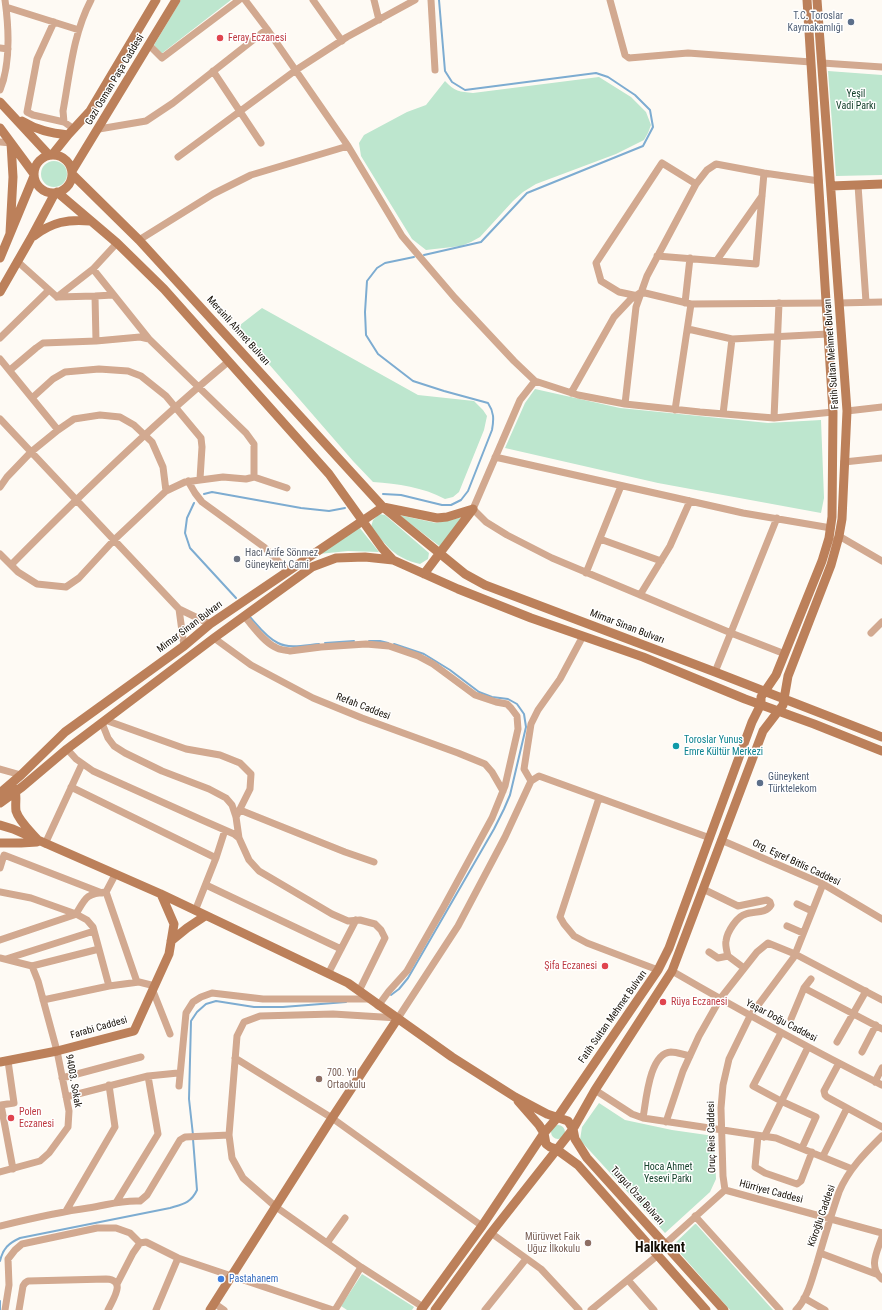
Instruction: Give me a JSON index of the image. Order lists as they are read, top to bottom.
{
  "streets": {
    "street": [
      "Gazi Osman Paşa Caddesi",
      "Mersinli Ahmet Bulvarı",
      "Fatih Sultan Mehmet Bulvarı",
      "Mimar Sinan Bulvarı",
      "Refah Caddesi",
      "Org. Eşref Bitlis Caddesi",
      "Yaşar Doğu Caddesi",
      "Farabi Caddesi",
      "94003. Sokak",
      "Oruç Reis Caddesi",
      "Hürriyet Caddesi",
      "Turgut Özal Bulvarı",
      "Köroğlu Caddesi"
    ]
  },
  "crossings": [
    ["Gazi Osman Paşa Caddesi", "Mersinli Ahmet Bulvarı"],
    ["Mersinli Ahmet Bulvarı", "Mimar Sinan Bulvarı"],
    ["Fatih Sultan Mehmet Bulvarı", "Mimar Sinan Bulvarı"],
    ["Org. Eşref Bitlis Caddesi", "Oruç Reis Caddesi"],
    ["Yaşar Doğu Caddesi", "Oruç Reis Caddesi"],
    ["Farabi Caddesi", "94003. Sokak"],
    ["Oruç Reis Caddesi", "Hürriyet Caddesi"],
    ["Hürriyet Caddesi", "Köroğlu Caddesi"]
  ],
  "districts": ["Halkkent"],
  "parks": ["Yeşil Vadi Parkı", "Hoca Ahmet Yesevi Parkı"],
  "places": [
    "T.C. Toroslar Kaymakamlığı",
    "Feray Eczanesi",
    "Hacı Arife Sönmez Güneykent Cami",
    "Toroslar Yunus Emre Kültür Merkezi",
    "Güneykent Türktelekom",
    "Şifa Eczanesi",
    "Rüya Eczanesi",
    "700. Yıl Ortaokulu",
    "Polen Eczanesi",
    "Mürüvvet Faik Uğuz İlkokulu",
    "Pastahanem"
  ]
}
